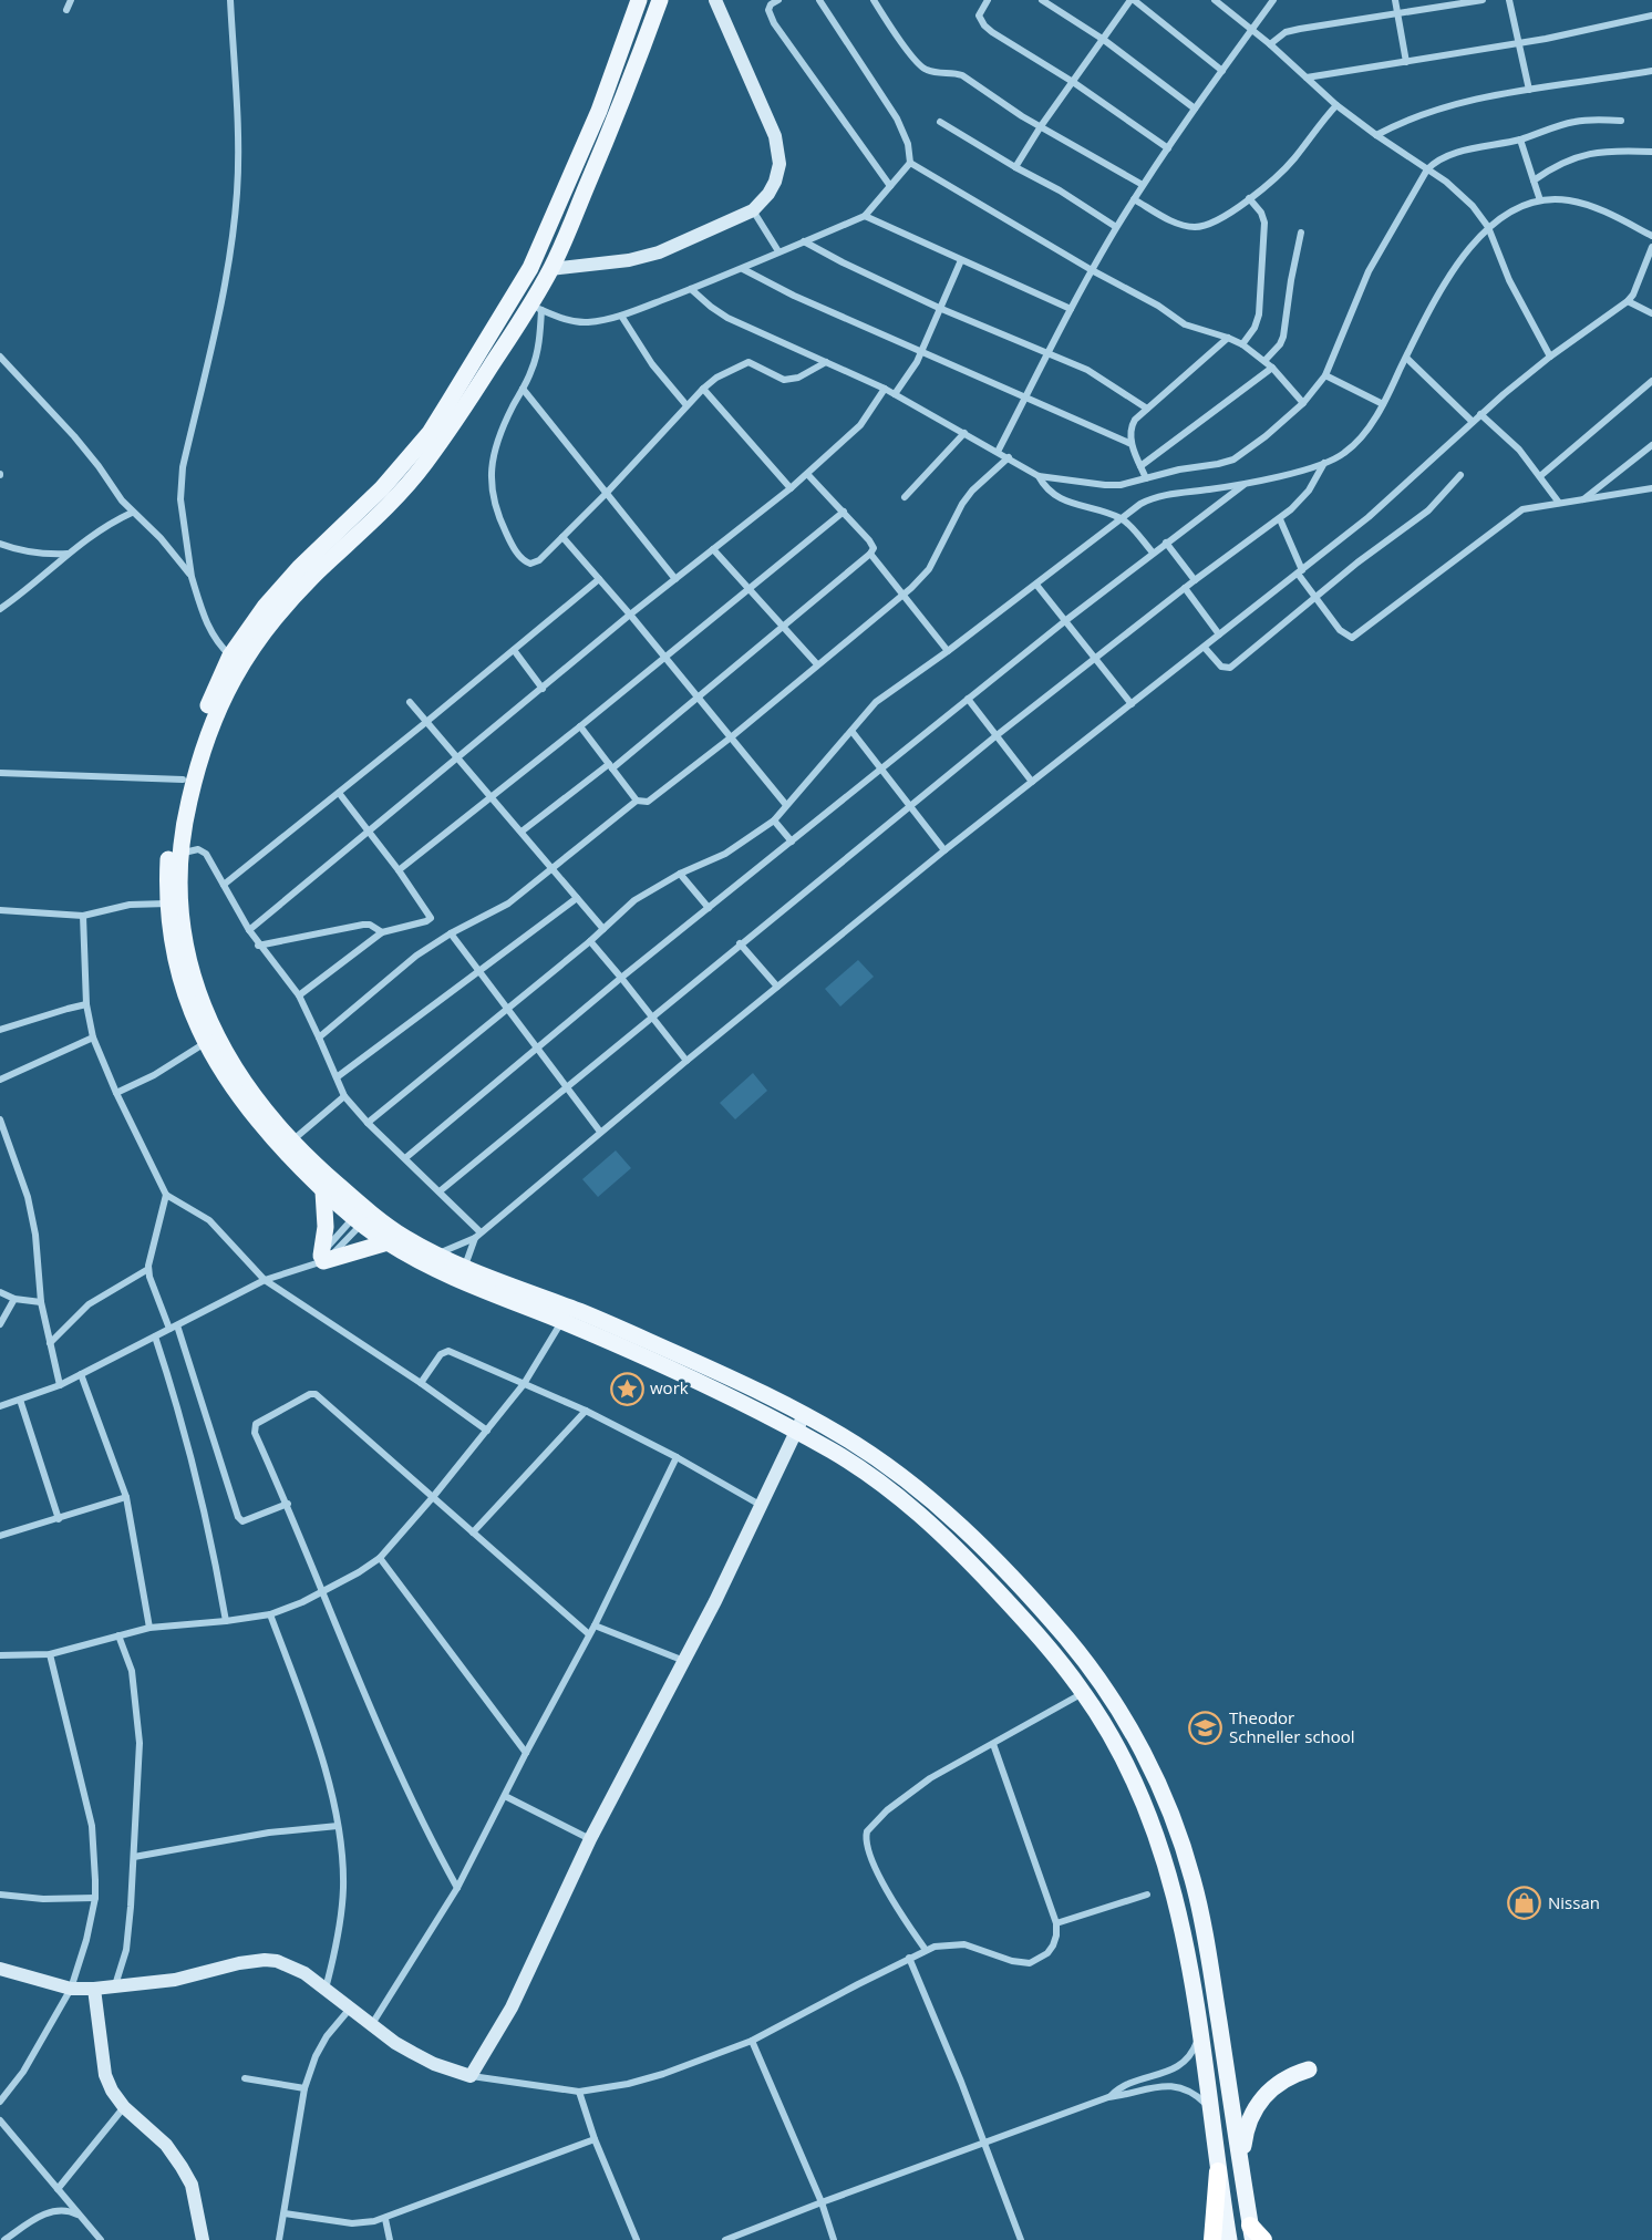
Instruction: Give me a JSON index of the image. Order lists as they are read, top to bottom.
{
  "places": {
    "place": ["work"],
    "school or university": ["Theodor Schneller school"],
    "shop": ["Nissan"]
  }
}
